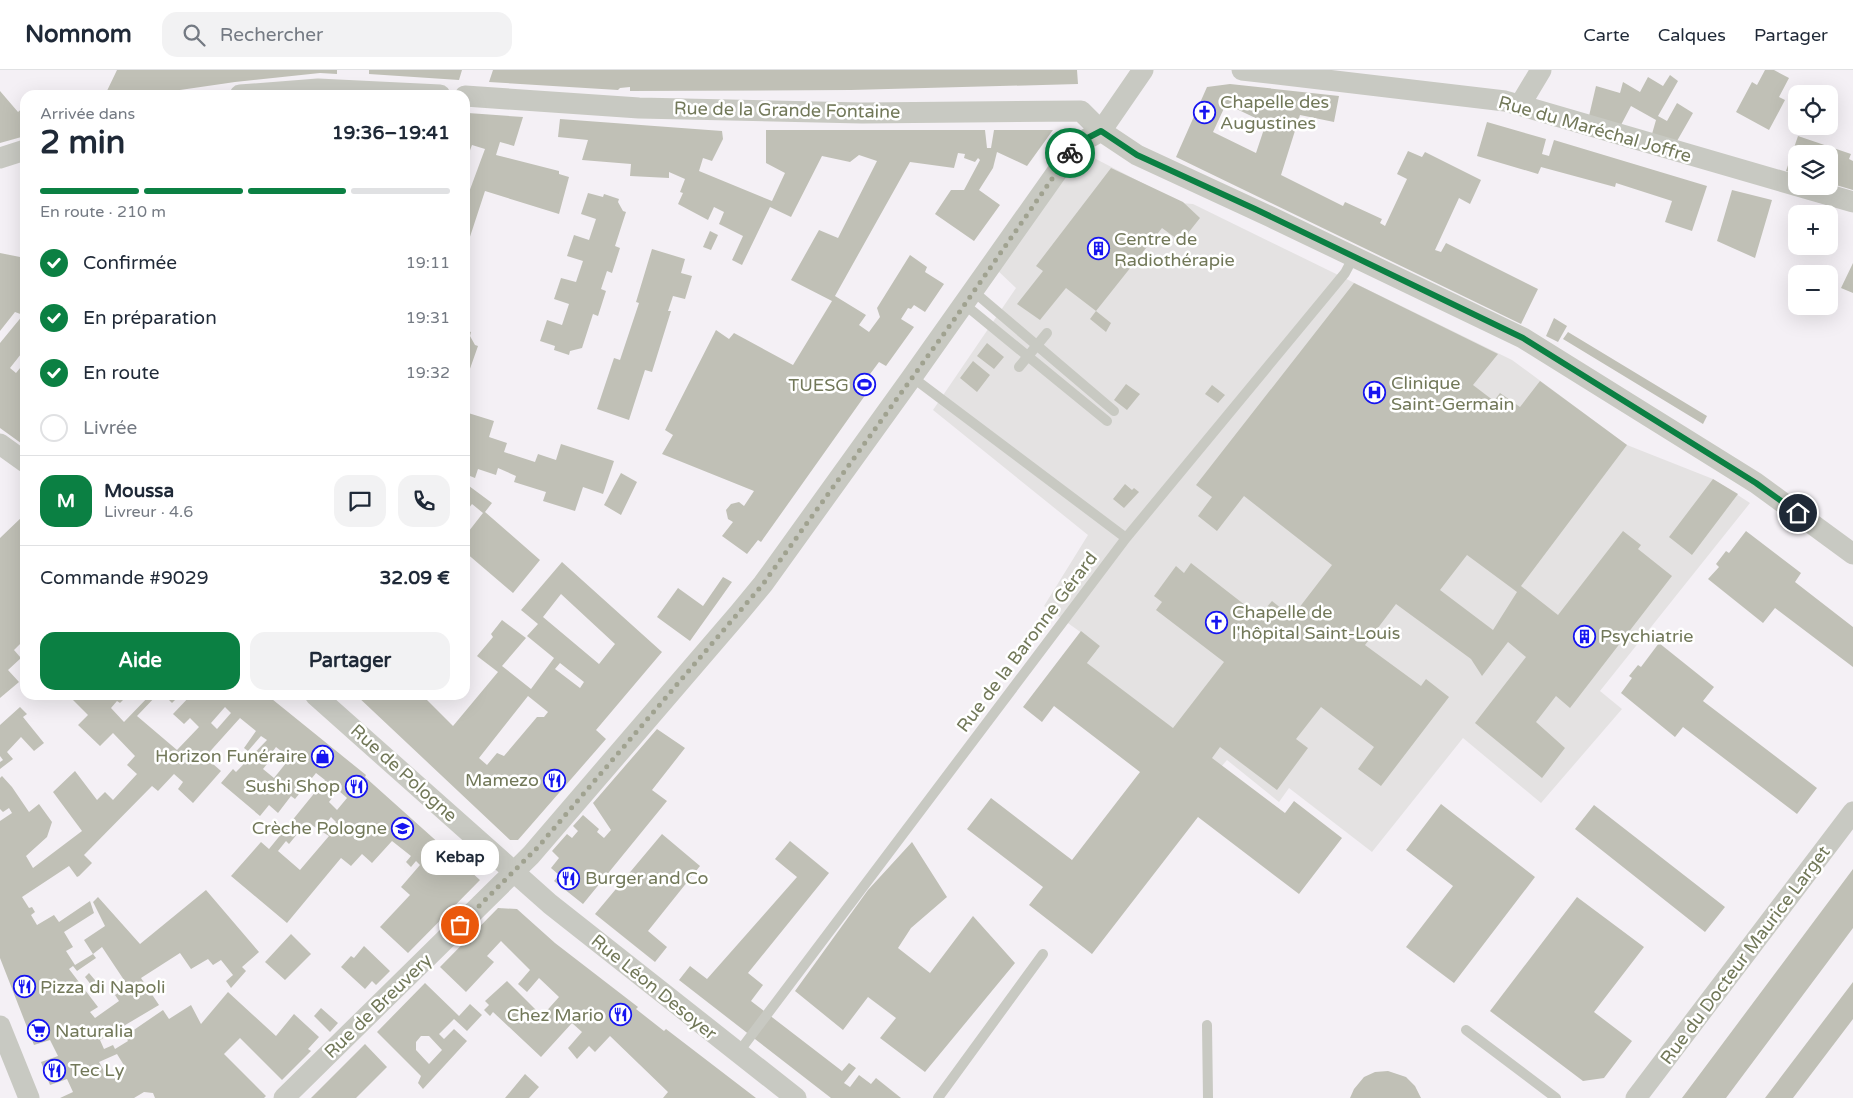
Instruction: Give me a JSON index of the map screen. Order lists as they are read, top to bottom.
{
  "streets": {
    "street": [
      "Rue de la Grande Fontaine",
      "Rue du Maréchal Joffre",
      "Rue de Pologne",
      "Rue du Docteur Maurice Larget",
      "Rue Léon Desoyer",
      "Rue de Breuvery"
    ],
    "lane": ["Rue de la Baronne Gérard"]
  },
  "crossings": [
    ["Rue de la Grande Fontaine", "Rue de la Baronne Gérard"],
    ["Rue de la Grande Fontaine", "Rue de Breuvery"],
    ["Rue de la Baronne Gérard", "Rue Léon Desoyer"],
    ["Rue de Pologne", "Rue Léon Desoyer"],
    ["Rue de Pologne", "Rue de Breuvery"],
    ["Rue Léon Desoyer", "Rue de Breuvery"]
  ],
  "places": {
    "church": ["Chapelle des Augustines", "Chapelle de l'hôpital Saint-Louis"],
    "building": ["Centre de Radiothérapie", "Psychiatrie"],
    "sports": ["TUESG"],
    "hospital": ["Clinique Saint-Germain"],
    "shop": ["Horizon Funéraire"],
    "restaurant": [
      "Mamezo",
      "Sushi Shop",
      "Burger and Co",
      "Pizza di Napoli",
      "Chez Mario",
      "Tec Ly"
    ],
    "school or university": ["Crèche Pologne"],
    "other": ["Kebap"],
    "supermarket": ["Naturalia"]
  },
  "page": {
    "header": "Nomnom",
    "search": "Rechercher",
    "nav": ["Carte", "Calques", "Partager"],
    "map_buttons": ["+", "−"],
    "heading": ["2 min", "Arrivée dans", "19:36–19:41"],
    "panel": [
      "Moussa",
      "Livreur · 4.6",
      "Commande #9029",
      "32.09 €"
    ],
    "bar": "En route · 210 m",
    "list": [
      ["Confirmée", "19:11"],
      ["En préparation", "19:31"],
      ["En route", "19:32"],
      "Livrée"
    ],
    "round": "M",
    "buttons": ["Aide", "Partager"],
    "bubble": "Kebap"
  }
}
